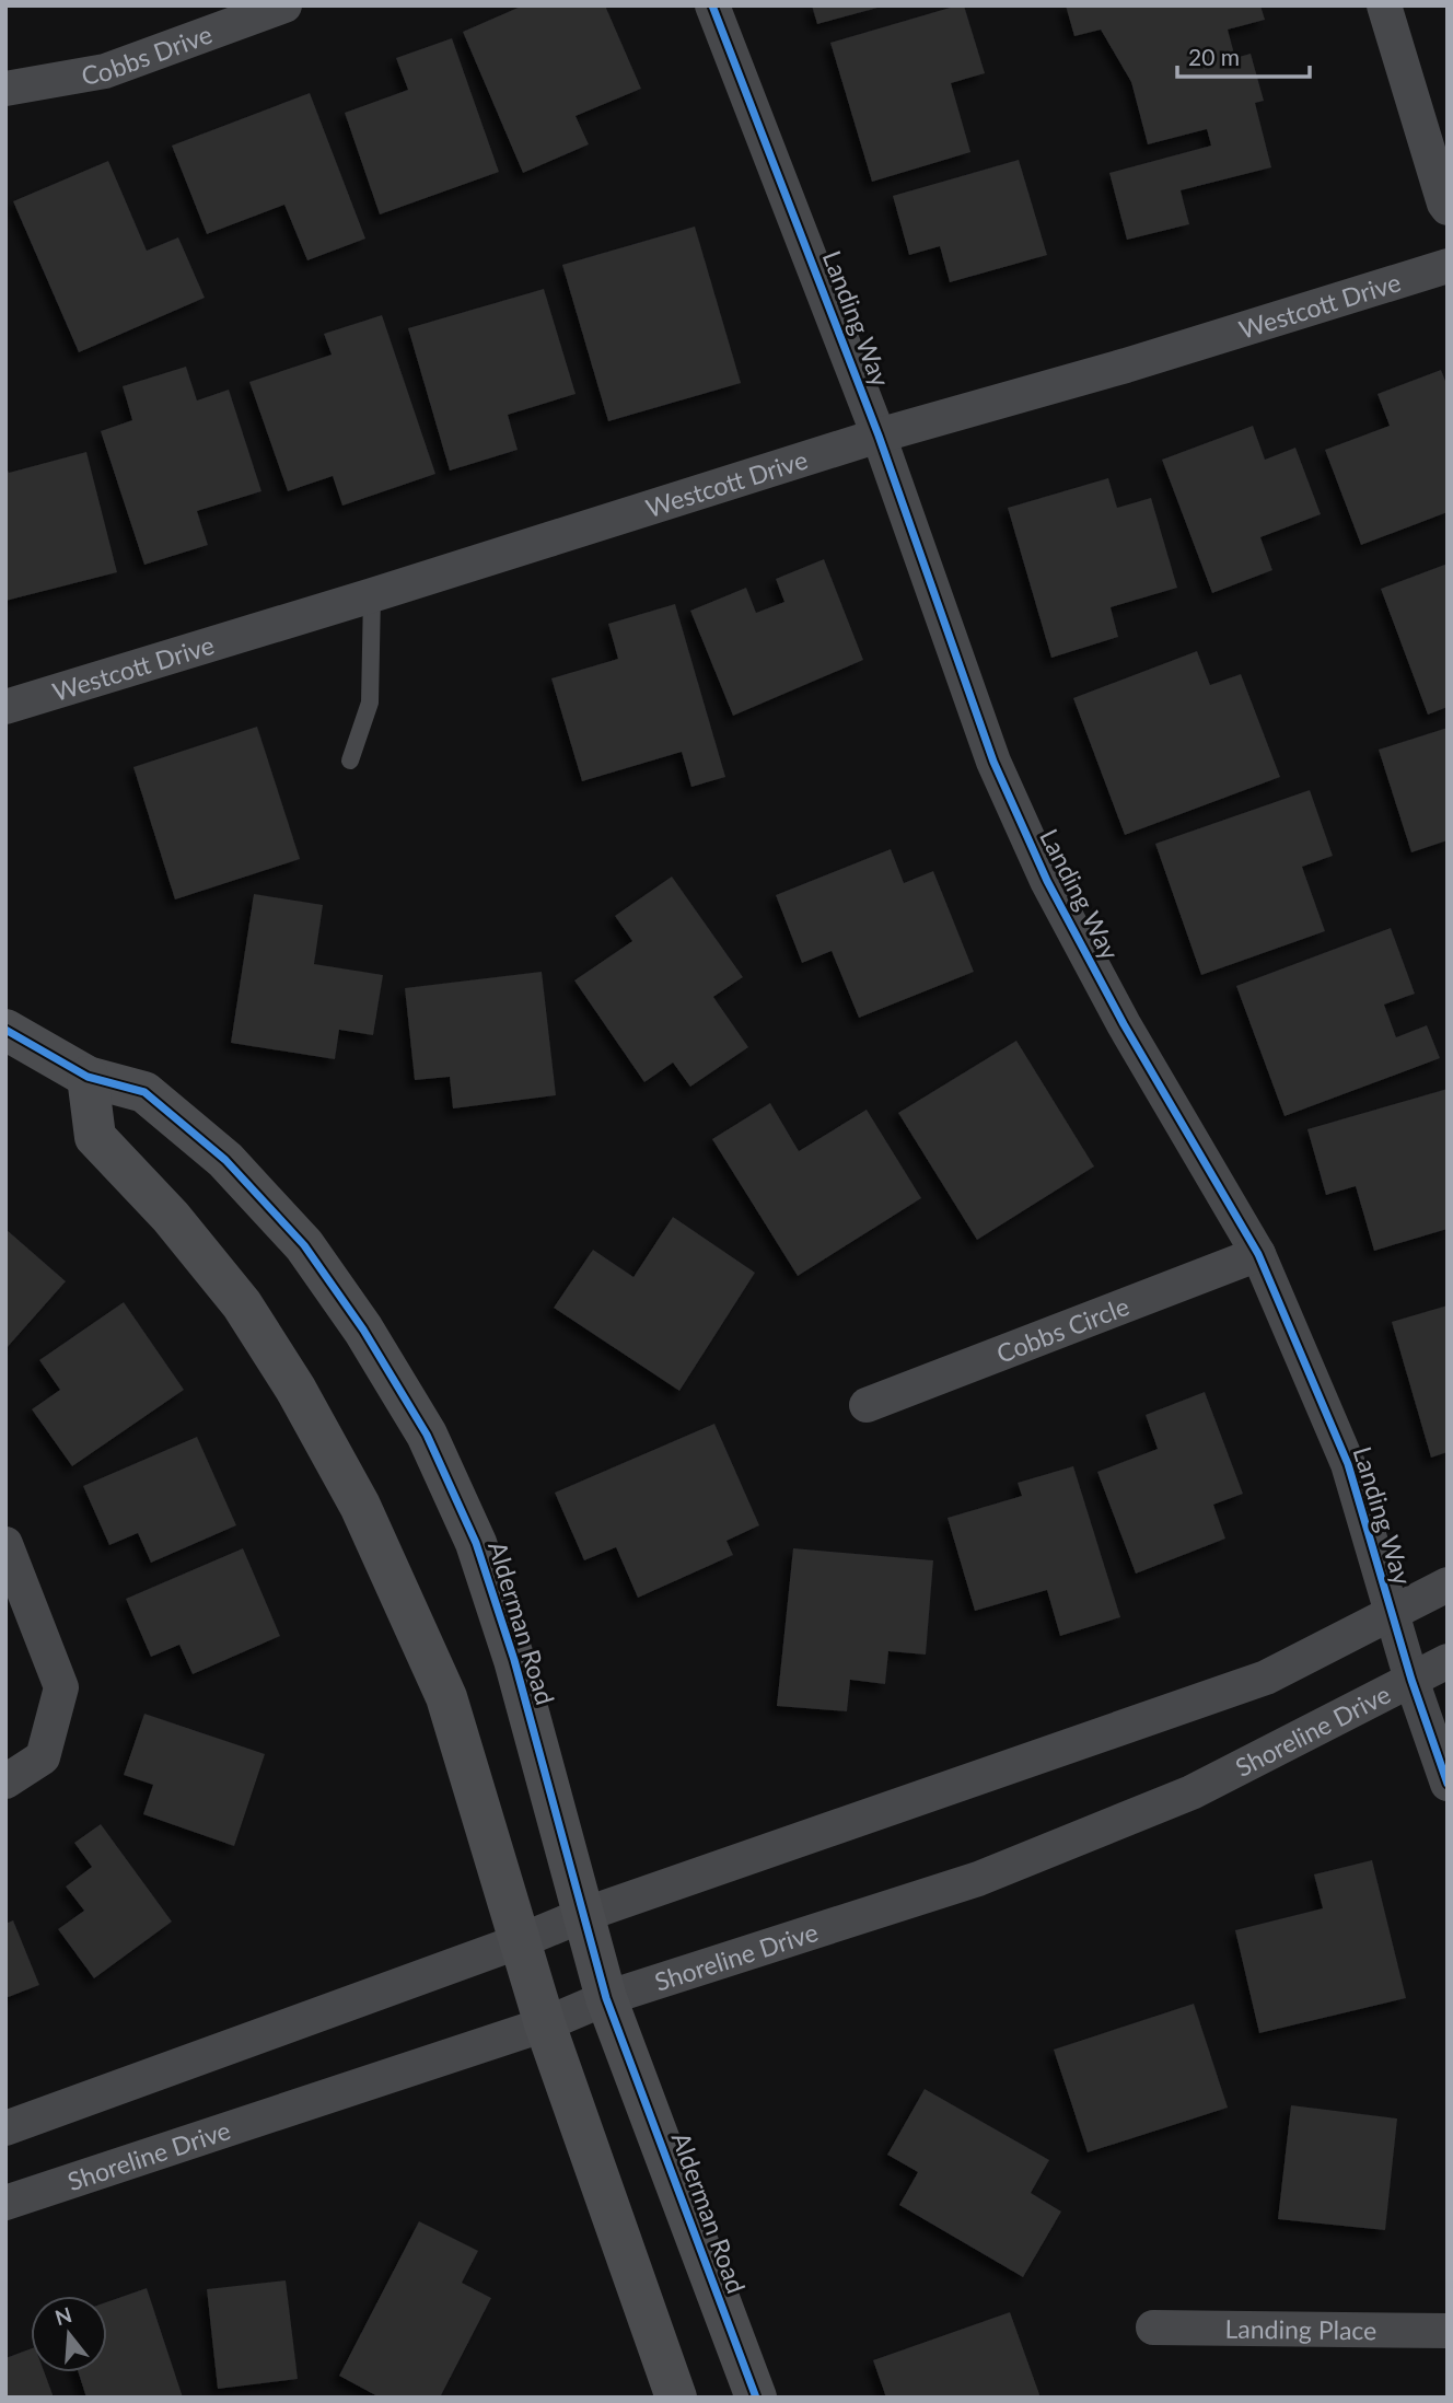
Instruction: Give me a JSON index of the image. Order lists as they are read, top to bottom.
{
  "streets": {
    "street": [
      "Cobbs Drive",
      "Westcott Drive",
      "Landing Way",
      "Cobbs Circle",
      "Alderman Road",
      "Shoreline Drive",
      "Landing Place"
    ]
  },
  "crossings": [
    ["Westcott Drive", "Landing Way"],
    ["Landing Way", "Cobbs Circle"],
    ["Landing Way", "Shoreline Drive"],
    ["Alderman Road", "Shoreline Drive"]
  ],
  "scale_bar": "20 m",
  "north": "top"
}
